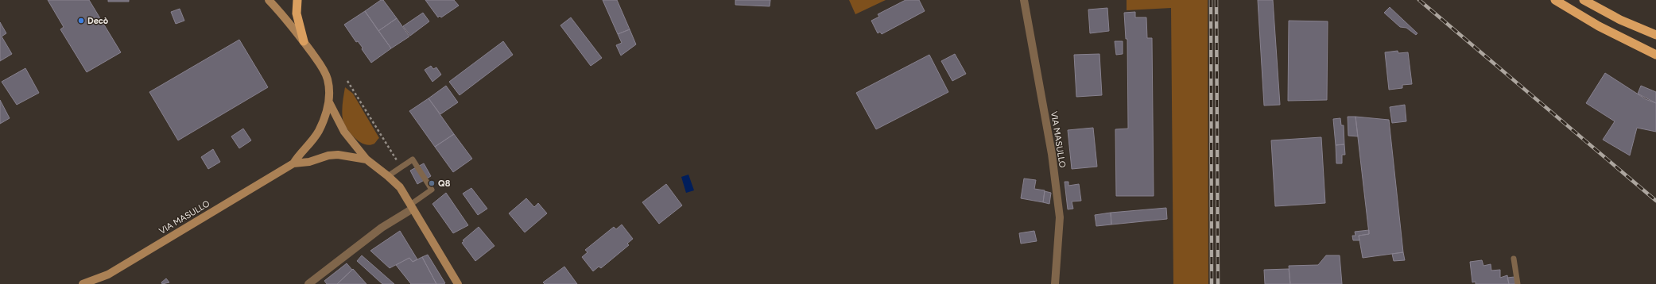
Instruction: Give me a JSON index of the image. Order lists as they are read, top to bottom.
{
  "streets": {
    "main road": ["VIA MASULLO"]
  },
  "places": ["Decò", "Q8"]
}
